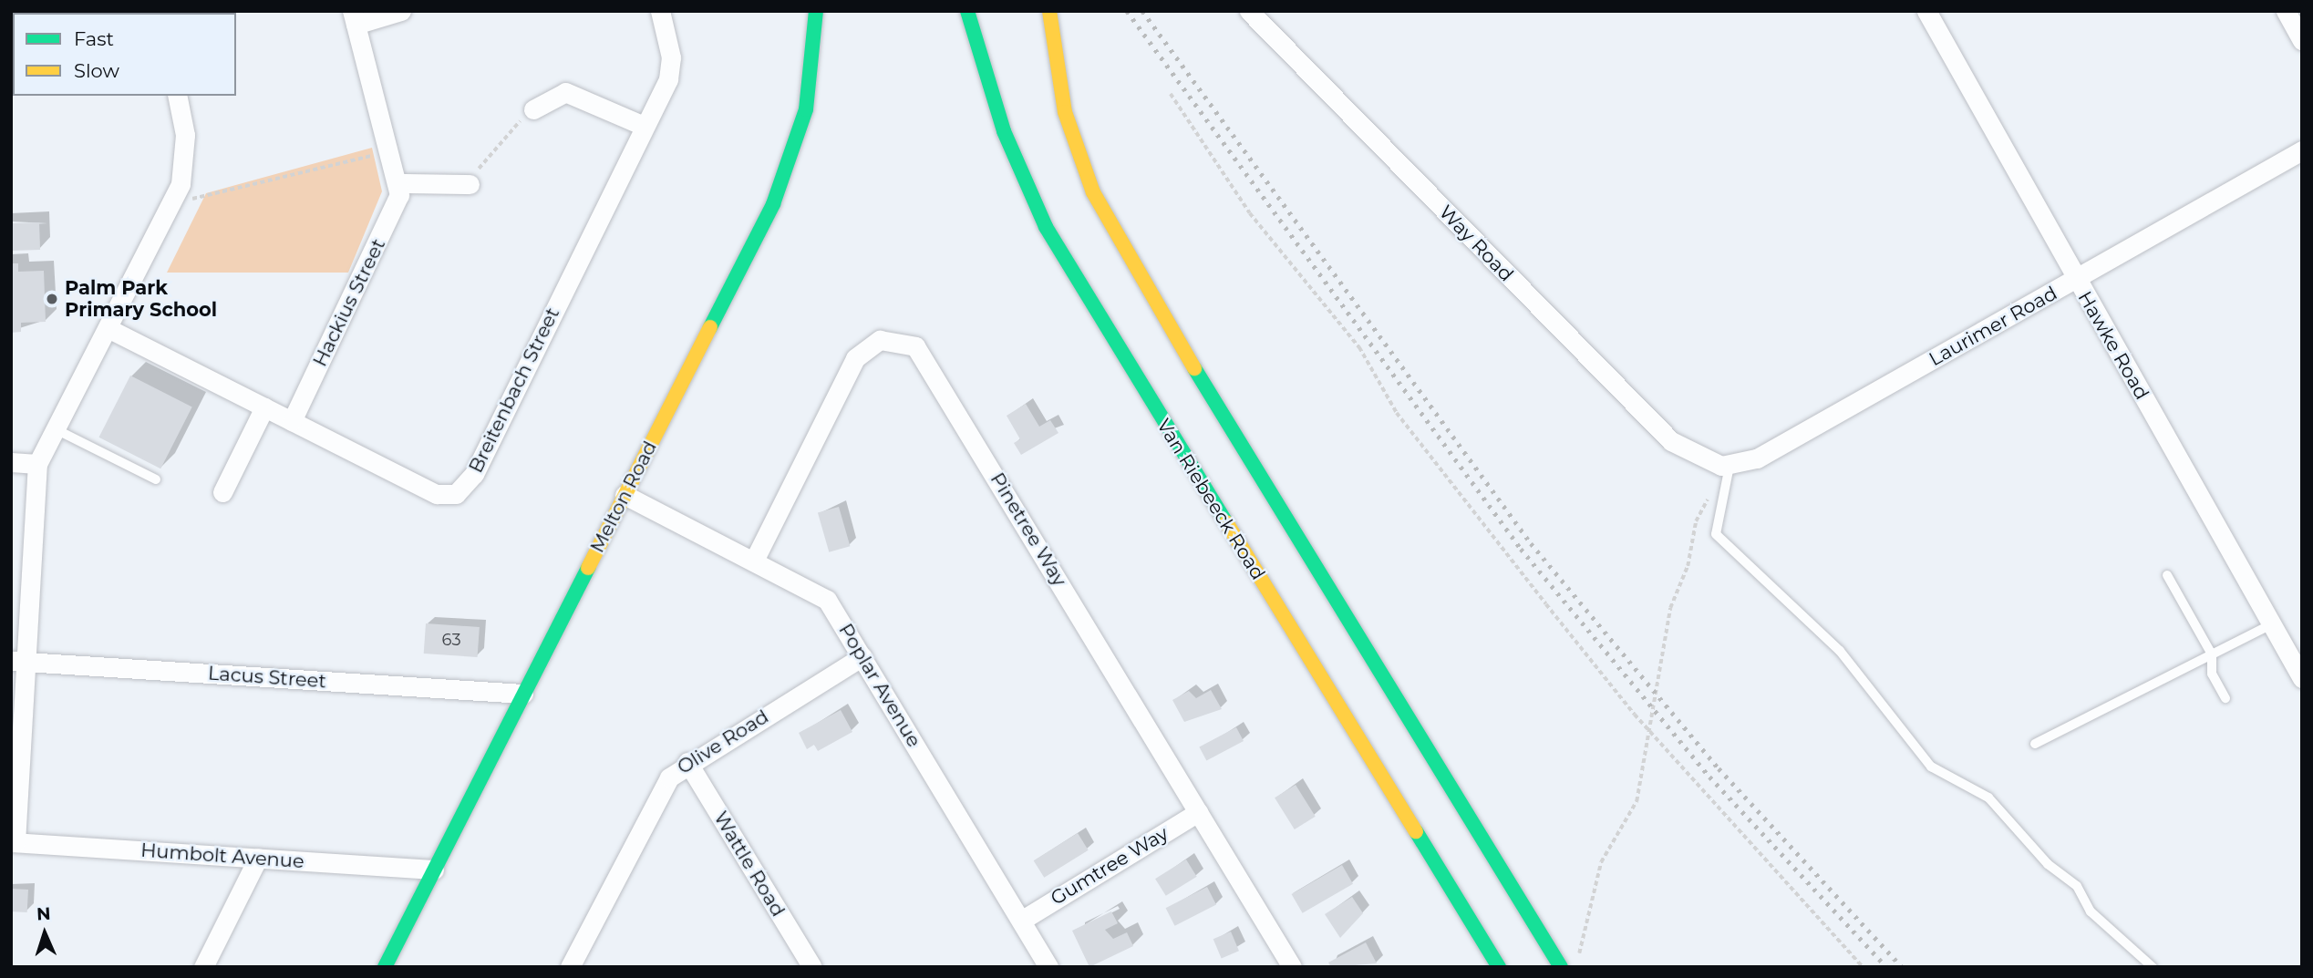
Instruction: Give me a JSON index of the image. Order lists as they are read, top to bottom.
{
  "streets": {
    "main road": ["Melton Road", "Van Riebeeck Road"],
    "street": [
      "Way Road",
      "Hackius Street",
      "Laurimer Road",
      "Hawke Road",
      "Breitenbach Street",
      "Pinetree Way",
      "Lacus Street",
      "Poplar Avenue",
      "Olive Road",
      "Humbolt Avenue",
      "Wattle Road",
      "Gumtree Way"
    ]
  },
  "crossings": [
    ["Way Road", "Laurimer Road"],
    ["Hackius Street", "Breitenbach Street"],
    ["Laurimer Road", "Hawke Road"],
    ["Melton Road", "Lacus Street"],
    ["Melton Road", "Poplar Avenue"],
    ["Melton Road", "Humbolt Avenue"],
    ["Pinetree Way", "Poplar Avenue"],
    ["Pinetree Way", "Gumtree Way"],
    ["Poplar Avenue", "Olive Road"],
    ["Poplar Avenue", "Gumtree Way"],
    ["Olive Road", "Wattle Road"]
  ],
  "places": ["Palm Park Primary School"],
  "house_numbers": ["63"],
  "legend": ["Fast", "Slow"],
  "north": "top"
}
